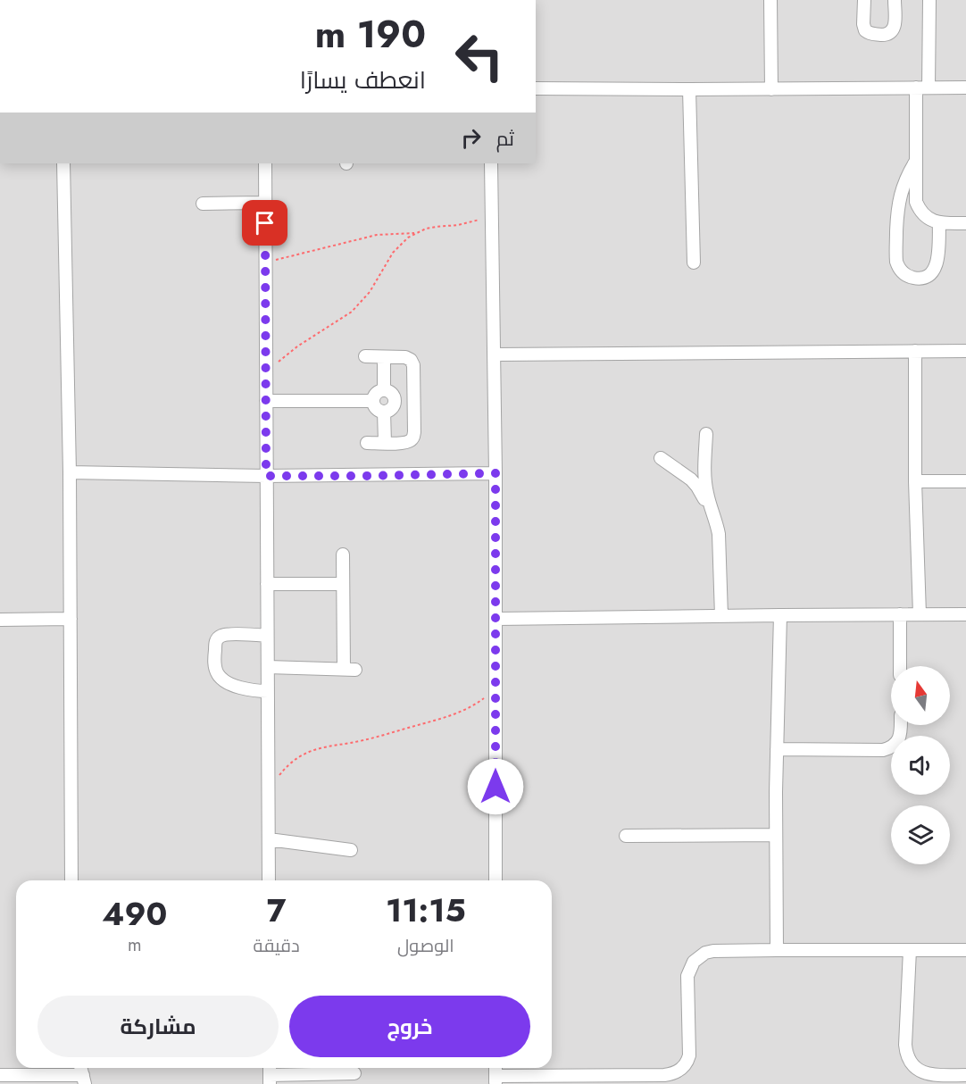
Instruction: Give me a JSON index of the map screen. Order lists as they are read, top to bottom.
{
  "north": "top",
  "page": {
    "turn": ["190 m", "انعطف يسارًا"],
    "then": "ثم",
    "eta": [
      "11:15",
      "الوصول",
      "7",
      "دقيقة",
      "490",
      "m"
    ],
    "buttons": ["خروج", "مشاركة"]
  }
}
